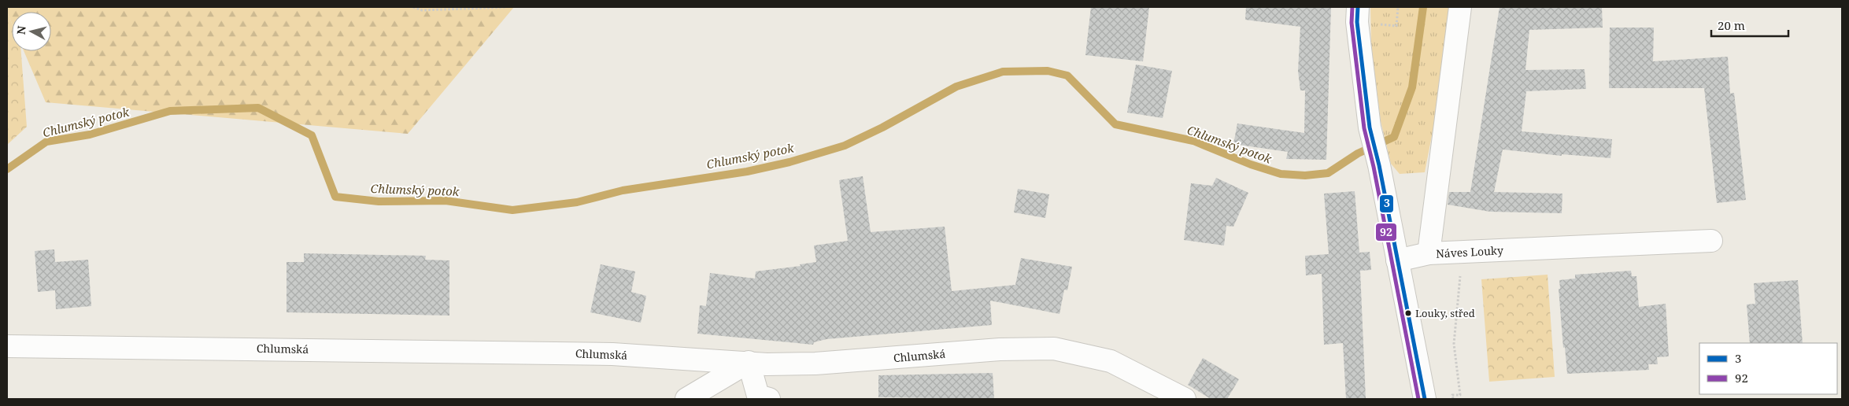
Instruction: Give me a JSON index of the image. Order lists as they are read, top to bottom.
{
  "streets": {
    "street": ["Náves Louky", "Chlumská"]
  },
  "water": ["Chlumský potok"],
  "places": ["Louky, střed"],
  "lines": ["transit line 3", "transit line 92"],
  "legend": ["3", "92"],
  "scale_bar": "20 m",
  "north": "left"
}
